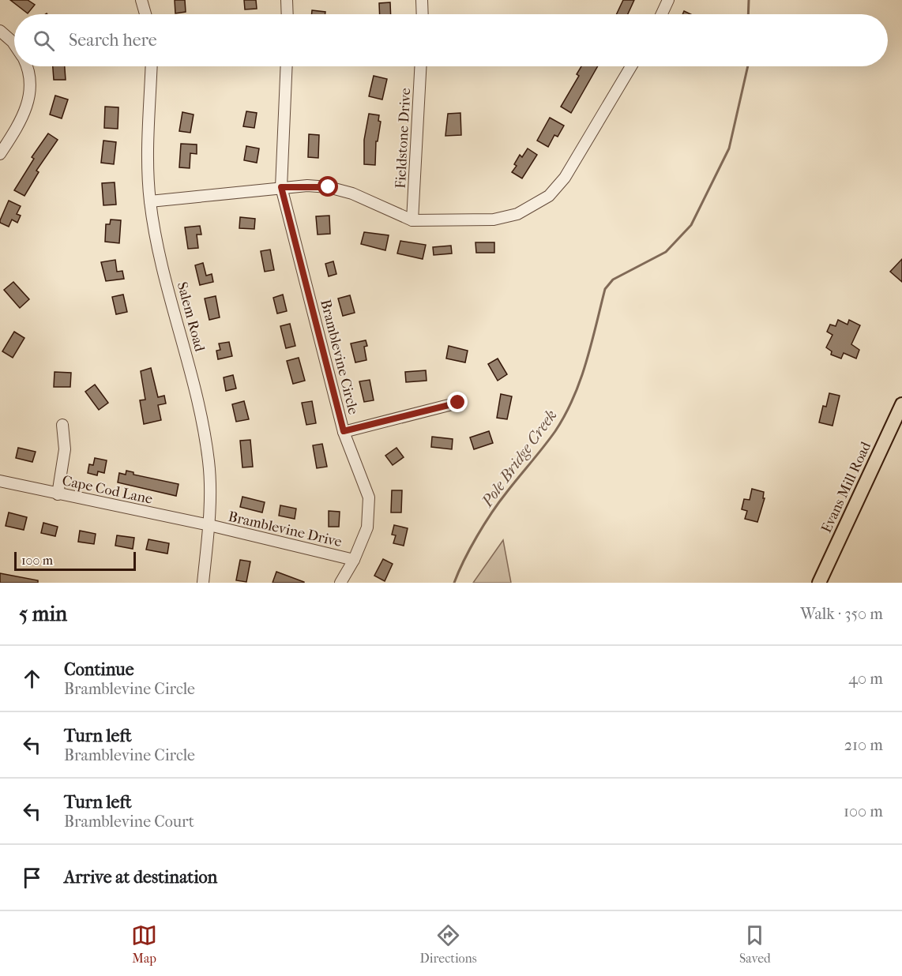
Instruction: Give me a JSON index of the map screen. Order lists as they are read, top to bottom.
{
  "streets": {
    "main road": ["Evans Mill Road"],
    "street": [
      "Fieldstone Drive",
      "Salem Road",
      "Bramblevine Circle",
      "Cape Cod Lane",
      "Bramblevine Drive"
    ]
  },
  "crossings": [
    ["Salem Road", "Cape Cod Lane"],
    ["Salem Road", "Bramblevine Drive"],
    ["Bramblevine Circle", "Bramblevine Drive"],
    ["Cape Cod Lane", "Bramblevine Drive"]
  ],
  "water": ["Pole Bridge Creek"],
  "scale_bar": "100 m",
  "page": {
    "search": "Search here",
    "scale": "100 m",
    "heading": ["5 min", "Walk · 350 m"],
    "list": [
      ["Continue", "Bramblevine Circle", "40 m"],
      ["Turn left", "Bramblevine Circle", "210 m"],
      ["Turn left", "Bramblevine Court", "100 m"],
      "Arrive at destination"
    ],
    "nav": ["Map", "Directions", "Saved"]
  }
}
